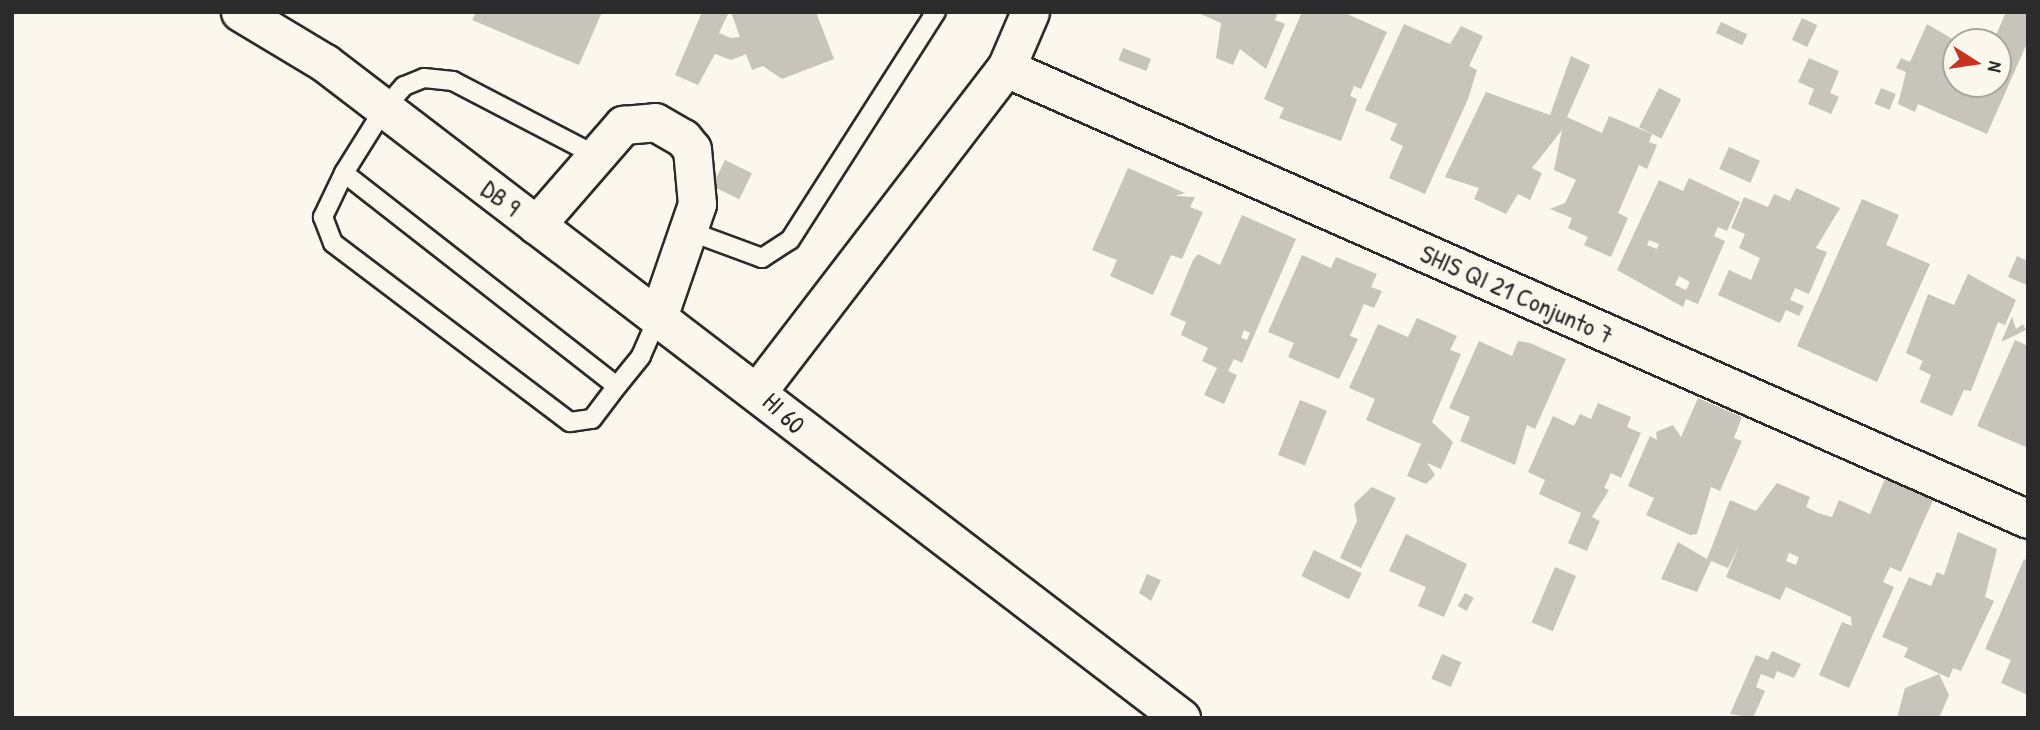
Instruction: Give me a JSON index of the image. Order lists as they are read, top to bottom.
{
  "streets": {
    "street": ["DB 9", "SHIS QI 21 Conjunto 7", "HI 60"]
  },
  "crossings": [
    ["DB 9", "HI 60"],
    ["SHIS QI 21 Conjunto 7", "HI 60"]
  ],
  "north": "right"
}
